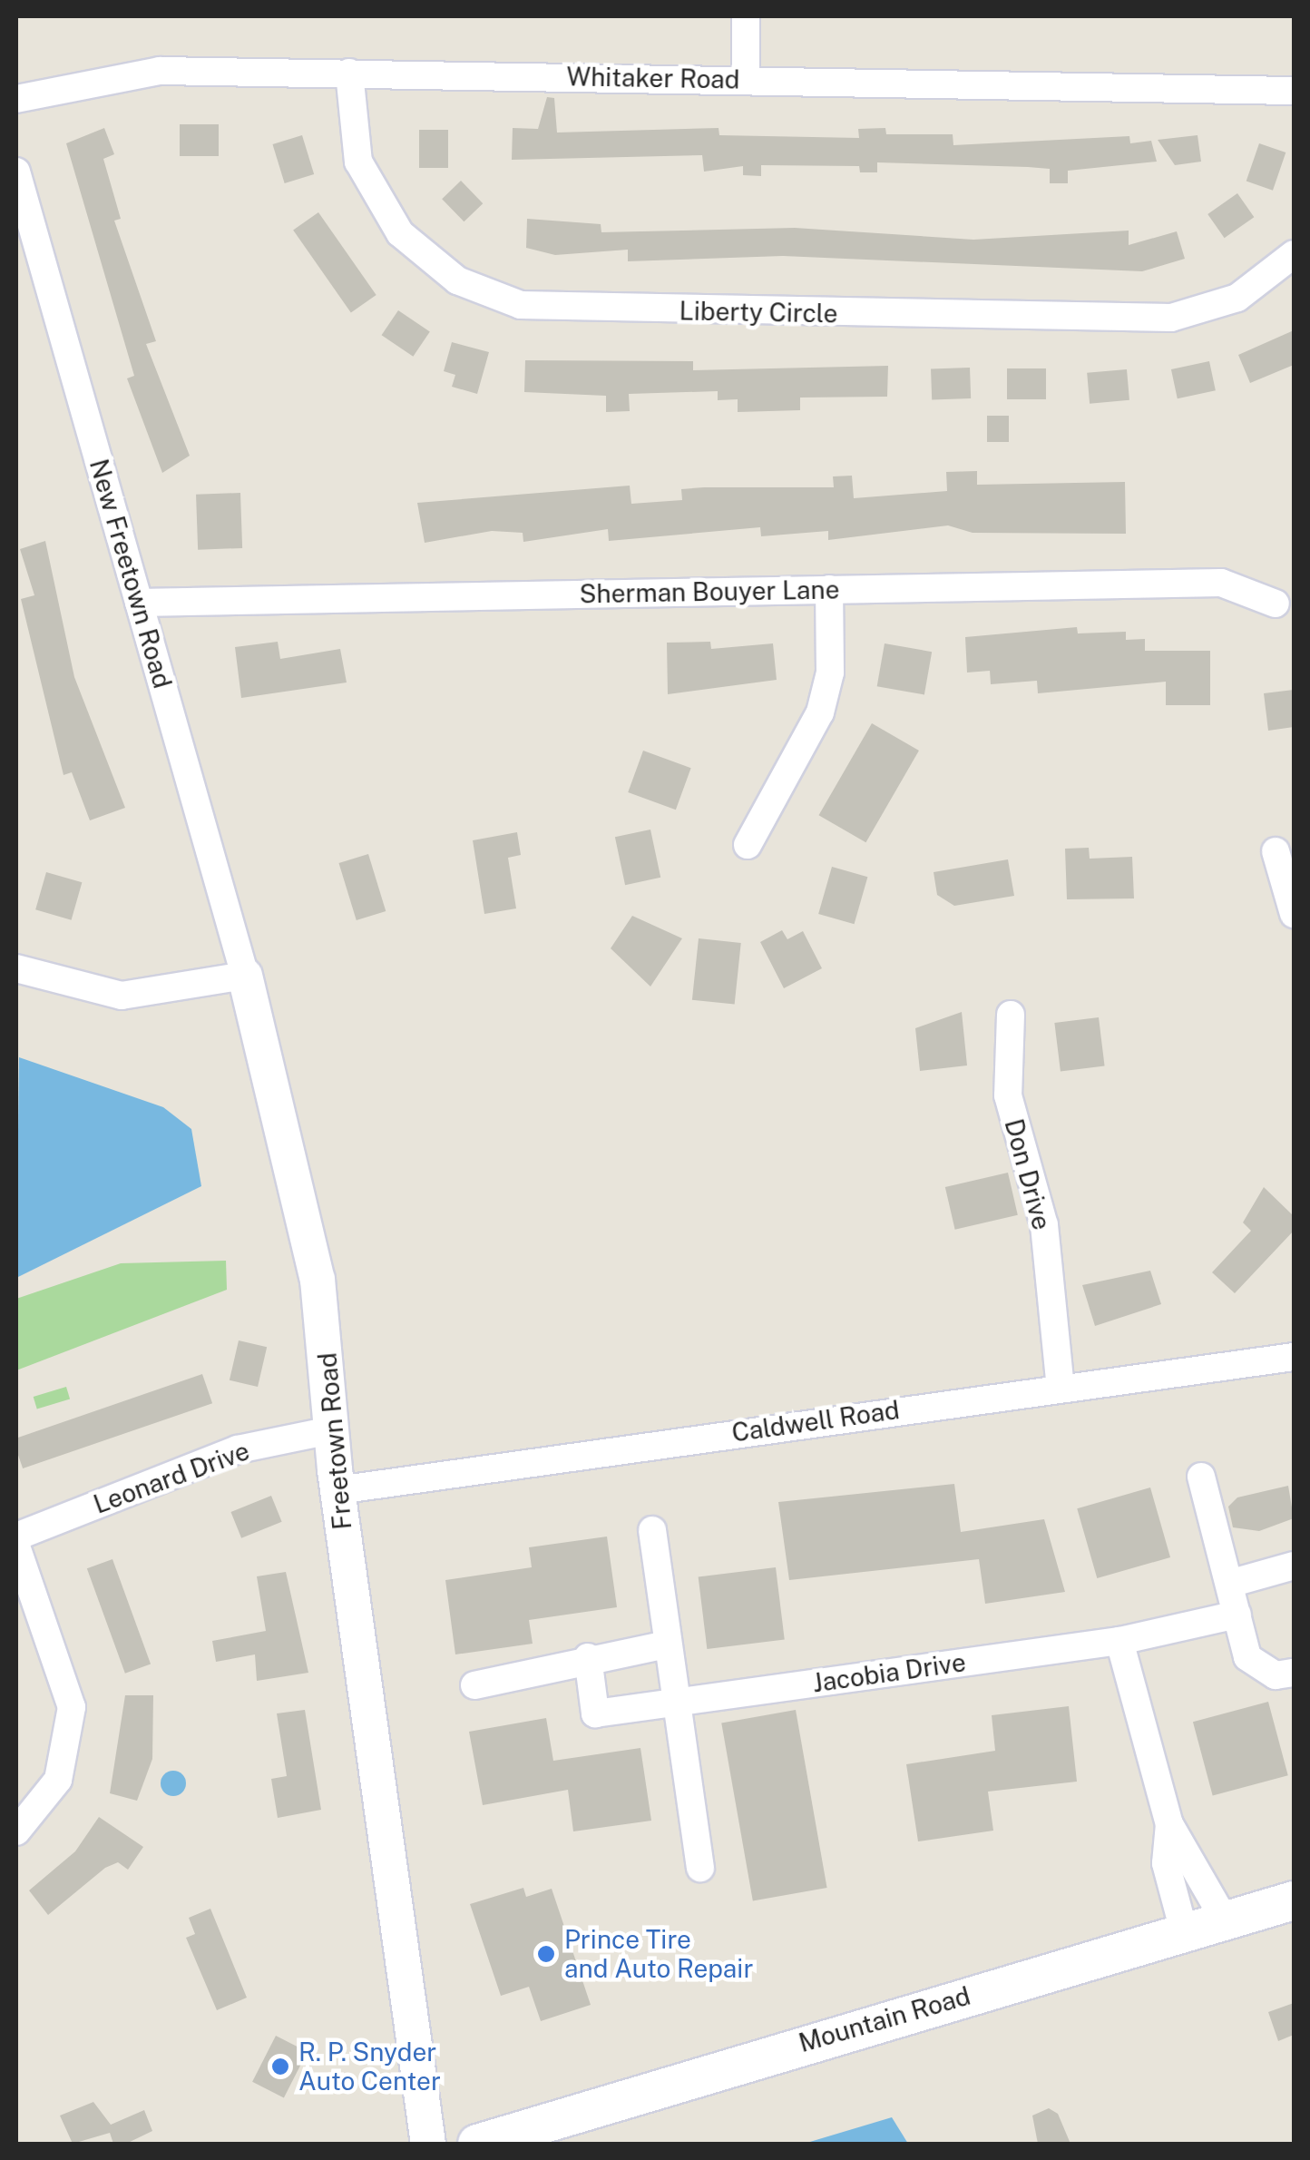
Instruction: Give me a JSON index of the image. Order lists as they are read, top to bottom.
{
  "streets": {
    "main road": ["Mountain Road"],
    "street": [
      "Whitaker Road",
      "Liberty Circle",
      "New Freetown Road",
      "Sherman Bouyer Lane",
      "Don Drive",
      "Caldwell Road",
      "Freetown Road",
      "Leonard Drive",
      "Jacobia Drive"
    ]
  },
  "crossings": [
    ["Whitaker Road", "Liberty Circle"],
    ["New Freetown Road", "Sherman Bouyer Lane"],
    ["New Freetown Road", "Freetown Road"],
    ["Don Drive", "Caldwell Road"],
    ["Caldwell Road", "Freetown Road"],
    ["Freetown Road", "Leonard Drive"]
  ],
  "places": ["Prince Tire and Auto Repair", "R. P. Snyder Auto Center"]
}
